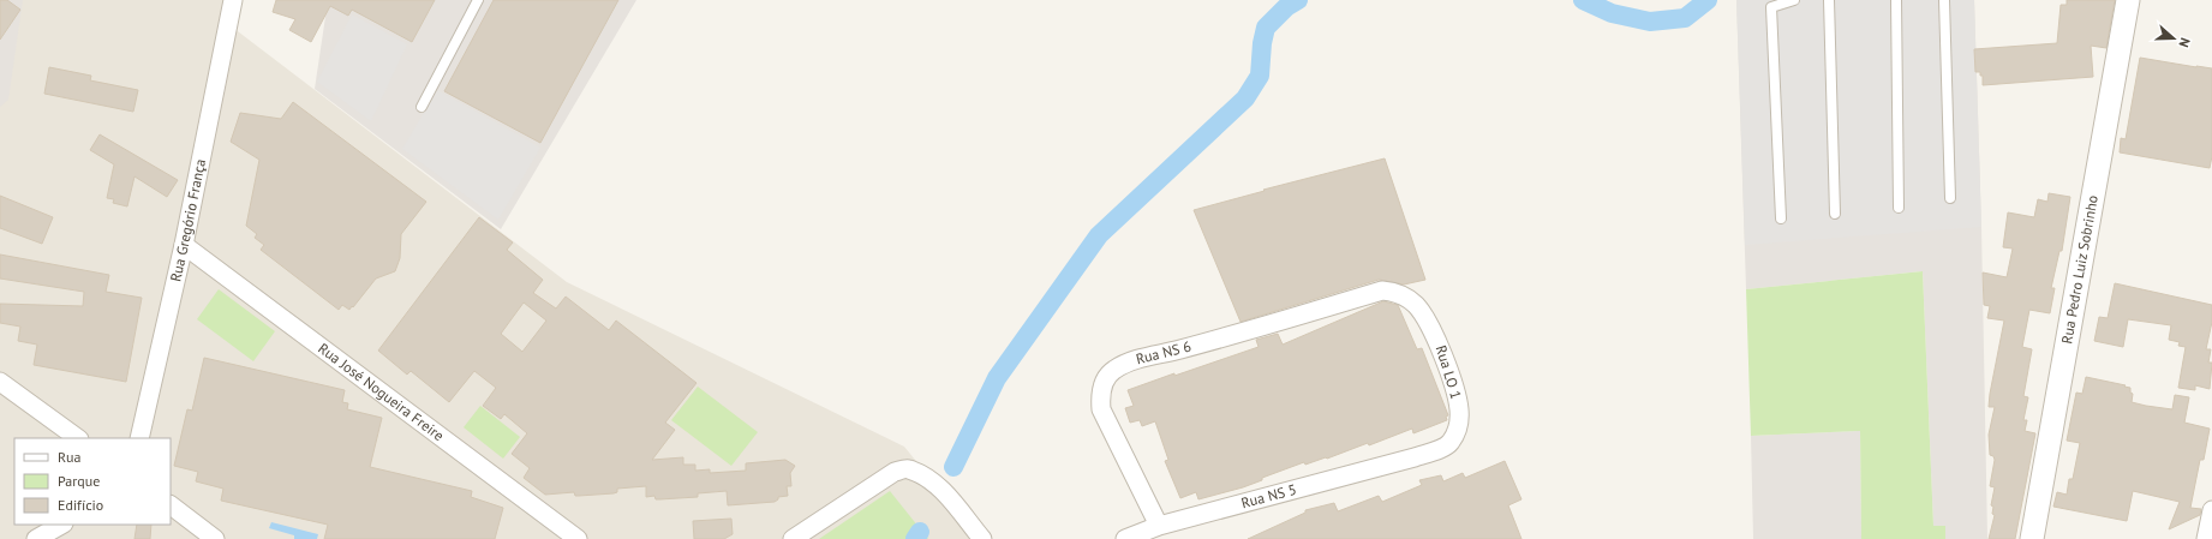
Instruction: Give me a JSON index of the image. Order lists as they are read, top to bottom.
{
  "streets": {
    "street": [
      "Rua Gregório França",
      "Rua Pedro Luiz Sobrinho",
      "Rua NS 6",
      "Rua LO 1",
      "Rua José Nogueira Freire",
      "Rua NS 5"
    ]
  },
  "crossings": [
    ["Rua Gregório França", "Rua José Nogueira Freire"],
    ["Rua NS 6", "Rua LO 1"],
    ["Rua NS 6", "Rua NS 5"],
    ["Rua LO 1", "Rua NS 5"]
  ],
  "legend": ["Rua", "Parque", "Edifício"],
  "north": "right"
}
